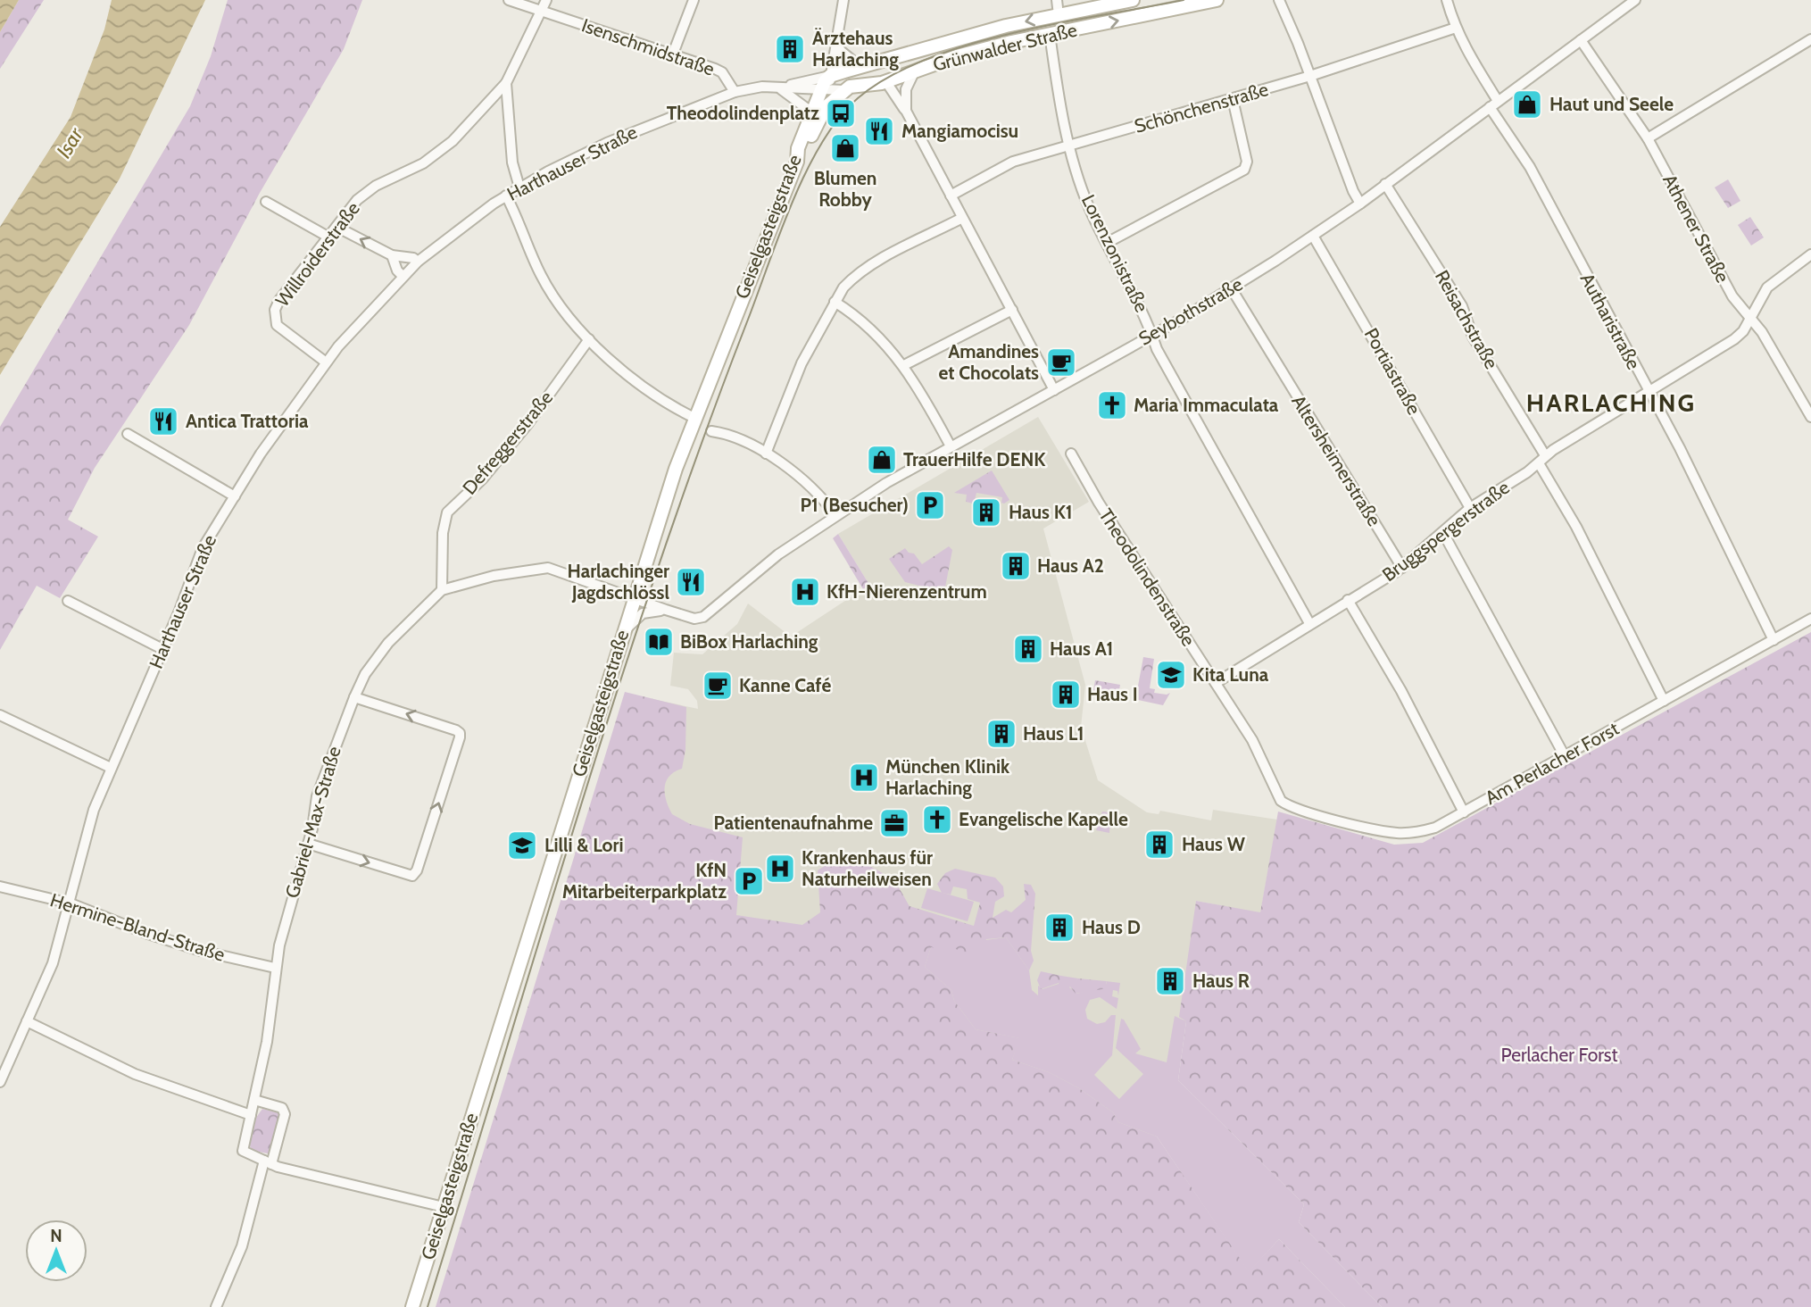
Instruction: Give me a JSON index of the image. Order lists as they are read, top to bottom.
{
  "streets": {
    "main road": ["Grünwalder Straße", "Geiselgasteigstraße"],
    "street": [
      "Isenschmidstraße",
      "Schönchenstraße",
      "Harthauser Straße",
      "Athener Straße",
      "Lorenzonistraße",
      "Willroiderstraße",
      "Seybothstraße",
      "Reisachstraße",
      "Autharistraße",
      "Portiastraße",
      "Defreggerstraße",
      "Altersheimerstraße",
      "Bruggspergerstraße",
      "Theodolindenstraße",
      "Am Perlacher Forst",
      "Gabriel-Max-Straße",
      "Hermine-Bland-Straße"
    ]
  },
  "crossings": [
    ["Isenschmidstraße", "Grünwalder Straße"],
    ["Isenschmidstraße", "Harthauser Straße"],
    ["Isenschmidstraße", "Geiselgasteigstraße"],
    ["Grünwalder Straße", "Geiselgasteigstraße"],
    ["Grünwalder Straße", "Lorenzonistraße"],
    ["Schönchenstraße", "Lorenzonistraße"],
    ["Schönchenstraße", "Autharistraße"],
    ["Harthauser Straße", "Willroiderstraße"],
    ["Harthauser Straße", "Hermine-Bland-Straße"],
    ["Geiselgasteigstraße", "Gabriel-Max-Straße"],
    ["Athener Straße", "Seybothstraße"],
    ["Athener Straße", "Bruggspergerstraße"],
    ["Lorenzonistraße", "Seybothstraße"],
    ["Lorenzonistraße", "Bruggspergerstraße"],
    ["Seybothstraße", "Reisachstraße"],
    ["Seybothstraße", "Autharistraße"],
    ["Seybothstraße", "Portiastraße"],
    ["Seybothstraße", "Altersheimerstraße"],
    ["Seybothstraße", "Gabriel-Max-Straße"],
    ["Reisachstraße", "Bruggspergerstraße"],
    ["Reisachstraße", "Am Perlacher Forst"],
    ["Autharistraße", "Bruggspergerstraße"],
    ["Autharistraße", "Am Perlacher Forst"],
    ["Portiastraße", "Bruggspergerstraße"],
    ["Defreggerstraße", "Gabriel-Max-Straße"],
    ["Altersheimerstraße", "Bruggspergerstraße"],
    ["Bruggspergerstraße", "Theodolindenstraße"],
    ["Theodolindenstraße", "Am Perlacher Forst"],
    ["Gabriel-Max-Straße", "Hermine-Bland-Straße"]
  ],
  "districts": ["HARLACHING"],
  "water": ["Isar"],
  "parks": ["Perlacher Forst"],
  "places": {
    "building": [
      "Ärztehaus Harlaching",
      "Haus K1",
      "Haus A2",
      "Haus A1",
      "Haus I",
      "Haus L1",
      "Haus W",
      "Haus D",
      "Haus R"
    ],
    "shop": ["Haut und Seele", "Blumen Robby", "TrauerHilfe DENK"],
    "bus stop": ["Theodolindenplatz"],
    "restaurant": ["Mangiamocisu", "Antica Trattoria", "Harlachinger Jagdschlössl"],
    "cafe": ["Amandines et Chocolats", "Kanne Café"],
    "church": ["Maria Immaculata", "Evangelische Kapelle"],
    "parking": ["P1 (Besucher)", "KfN Mitarbeiterparkplatz"],
    "hospital": ["KfH-Nierenzentrum", "München Klinik Harlaching", "Krankenhaus für Naturheilweisen"],
    "library": ["BiBox Harlaching"],
    "school or university": ["Kita Luna", "Lilli & Lori"],
    "office": ["Patientenaufnahme"]
  },
  "north": "top"
}
